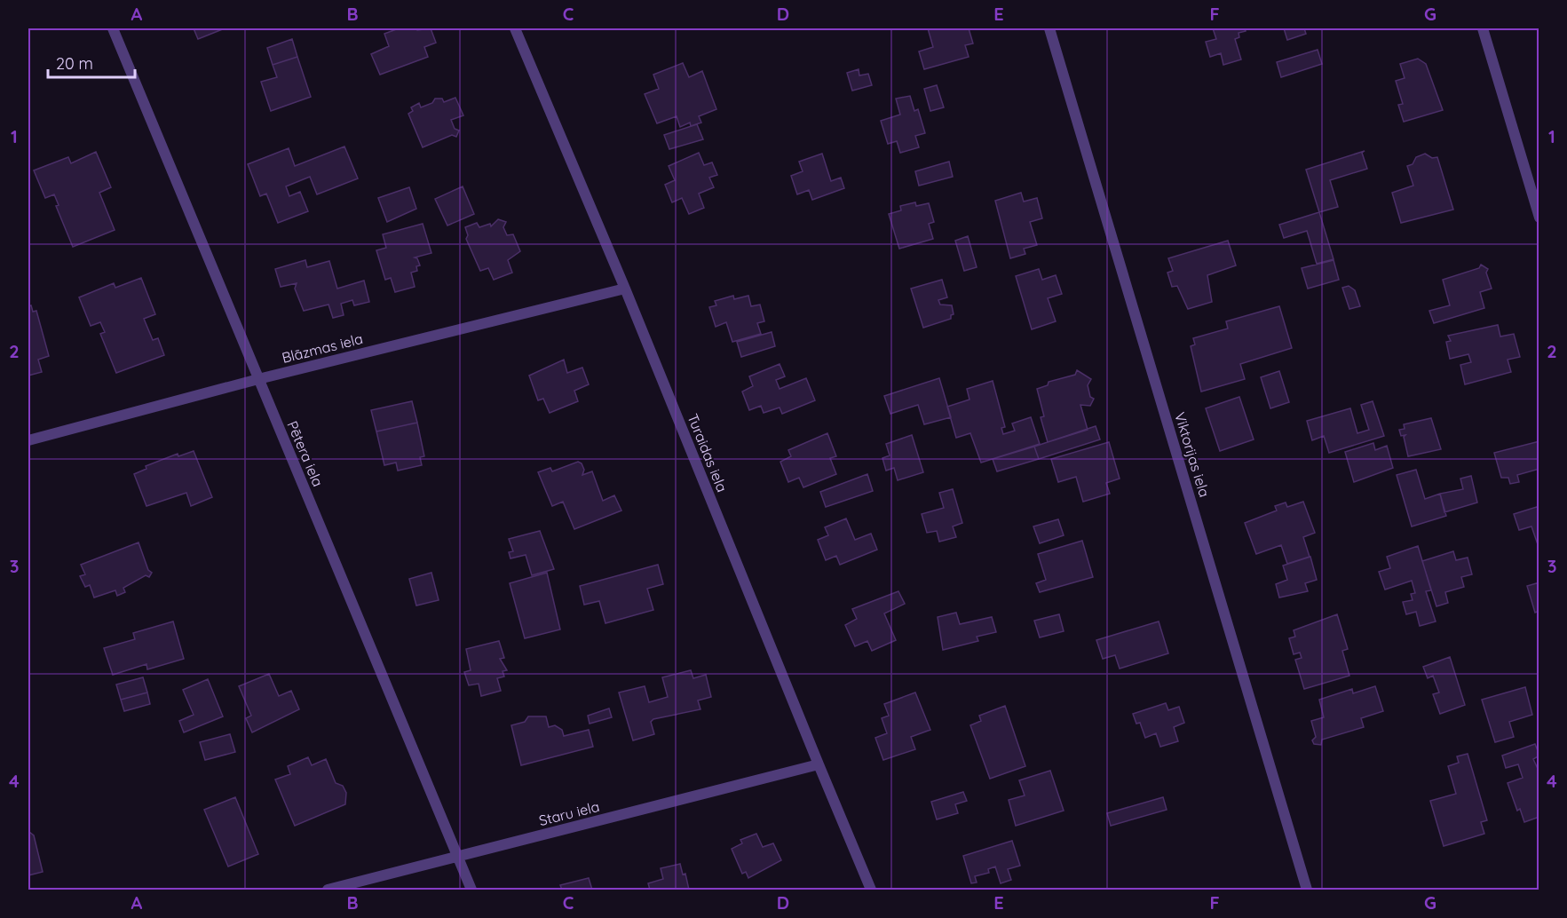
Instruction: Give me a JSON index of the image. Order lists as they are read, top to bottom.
{
  "streets": {
    "street": [
      "Blāzmas iela",
      "Turaidas iela",
      "Pētera iela",
      "Viktorijas iela",
      "Staru iela"
    ]
  },
  "crossings": [
    ["Blāzmas iela", "Turaidas iela"],
    ["Blāzmas iela", "Pētera iela"],
    ["Turaidas iela", "Staru iela"],
    ["Pētera iela", "Staru iela"]
  ],
  "scale_bar": "20 m",
  "grid": {
    "columns": [
      "A",
      "B",
      "C",
      "D",
      "E",
      "F",
      "G"
    ],
    "rows": [
      "1",
      "2",
      "3",
      "4"
    ]
  }
}
